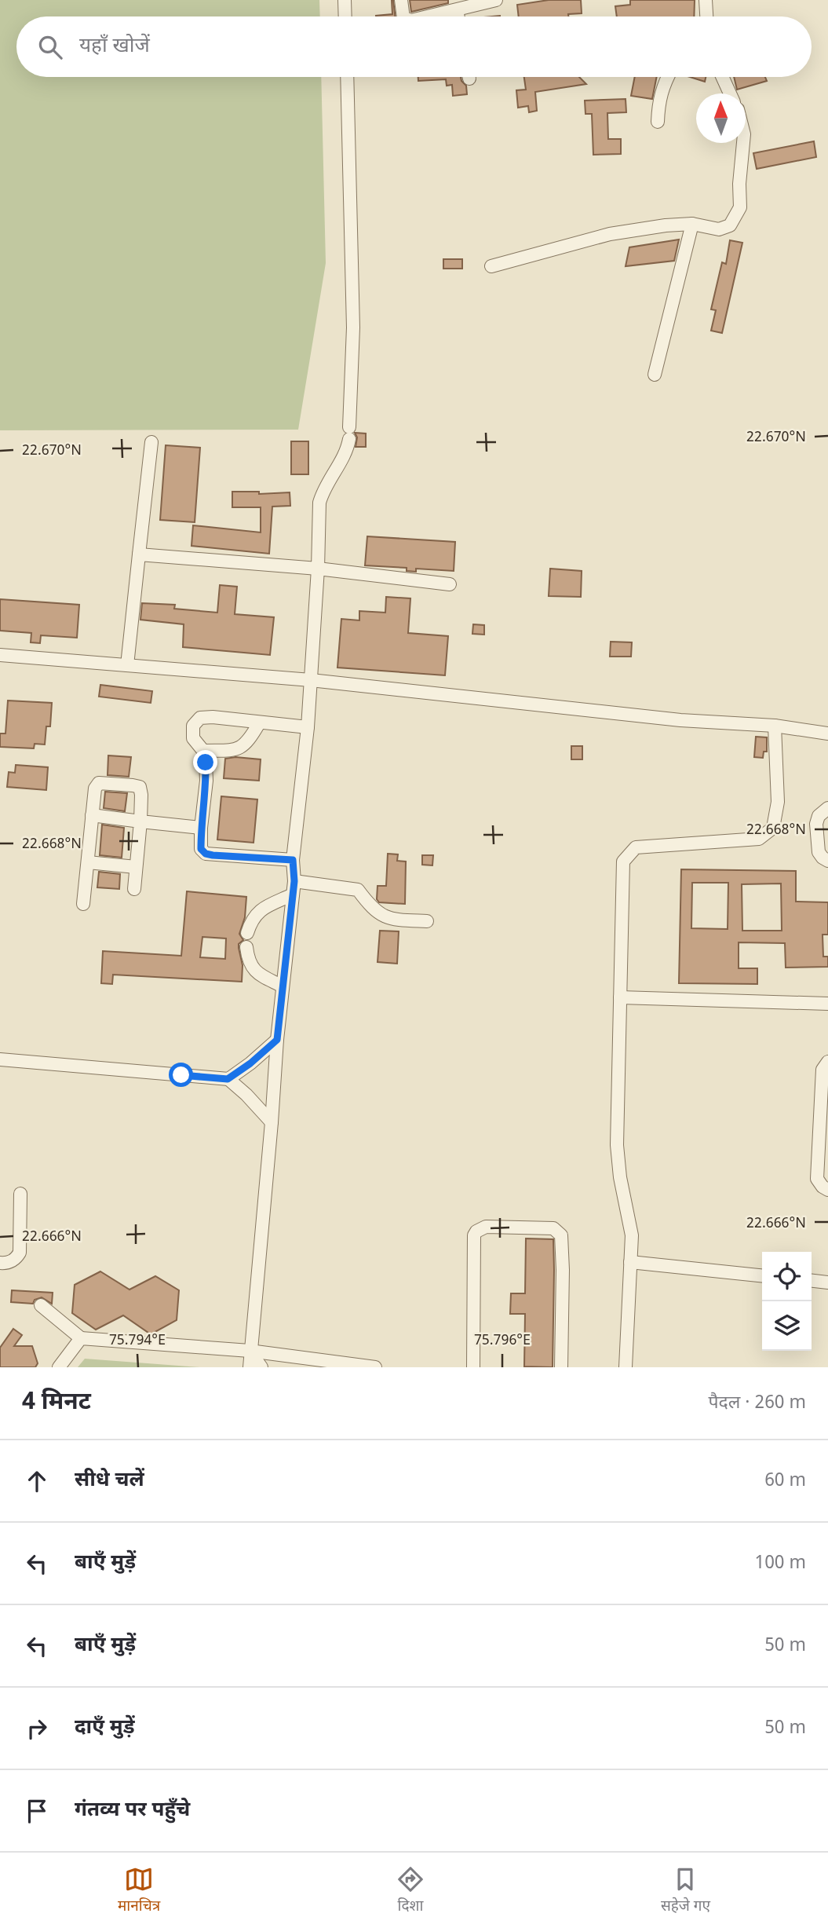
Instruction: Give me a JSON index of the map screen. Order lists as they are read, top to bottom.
{
  "north": "top",
  "page": {
    "search": "यहाँ खोजें",
    "heading": ["4 मिनट", "पैदल · 260 m"],
    "list": [
      ["सीधे चलें", "60 m"],
      ["बाएँ मुड़ें", "100 m"],
      ["बाएँ मुड़ें", "50 m"],
      ["दाएँ मुड़ें", "50 m"],
      "गंतव्य पर पहुँचे"
    ],
    "nav": ["मानचित्र", "दिशा", "सहेजे गए"]
  },
  "coordinates": [
    "22.670°N",
    "22.668°N",
    "22.666°N",
    "75.794°E",
    "75.796°E"
  ]
}
